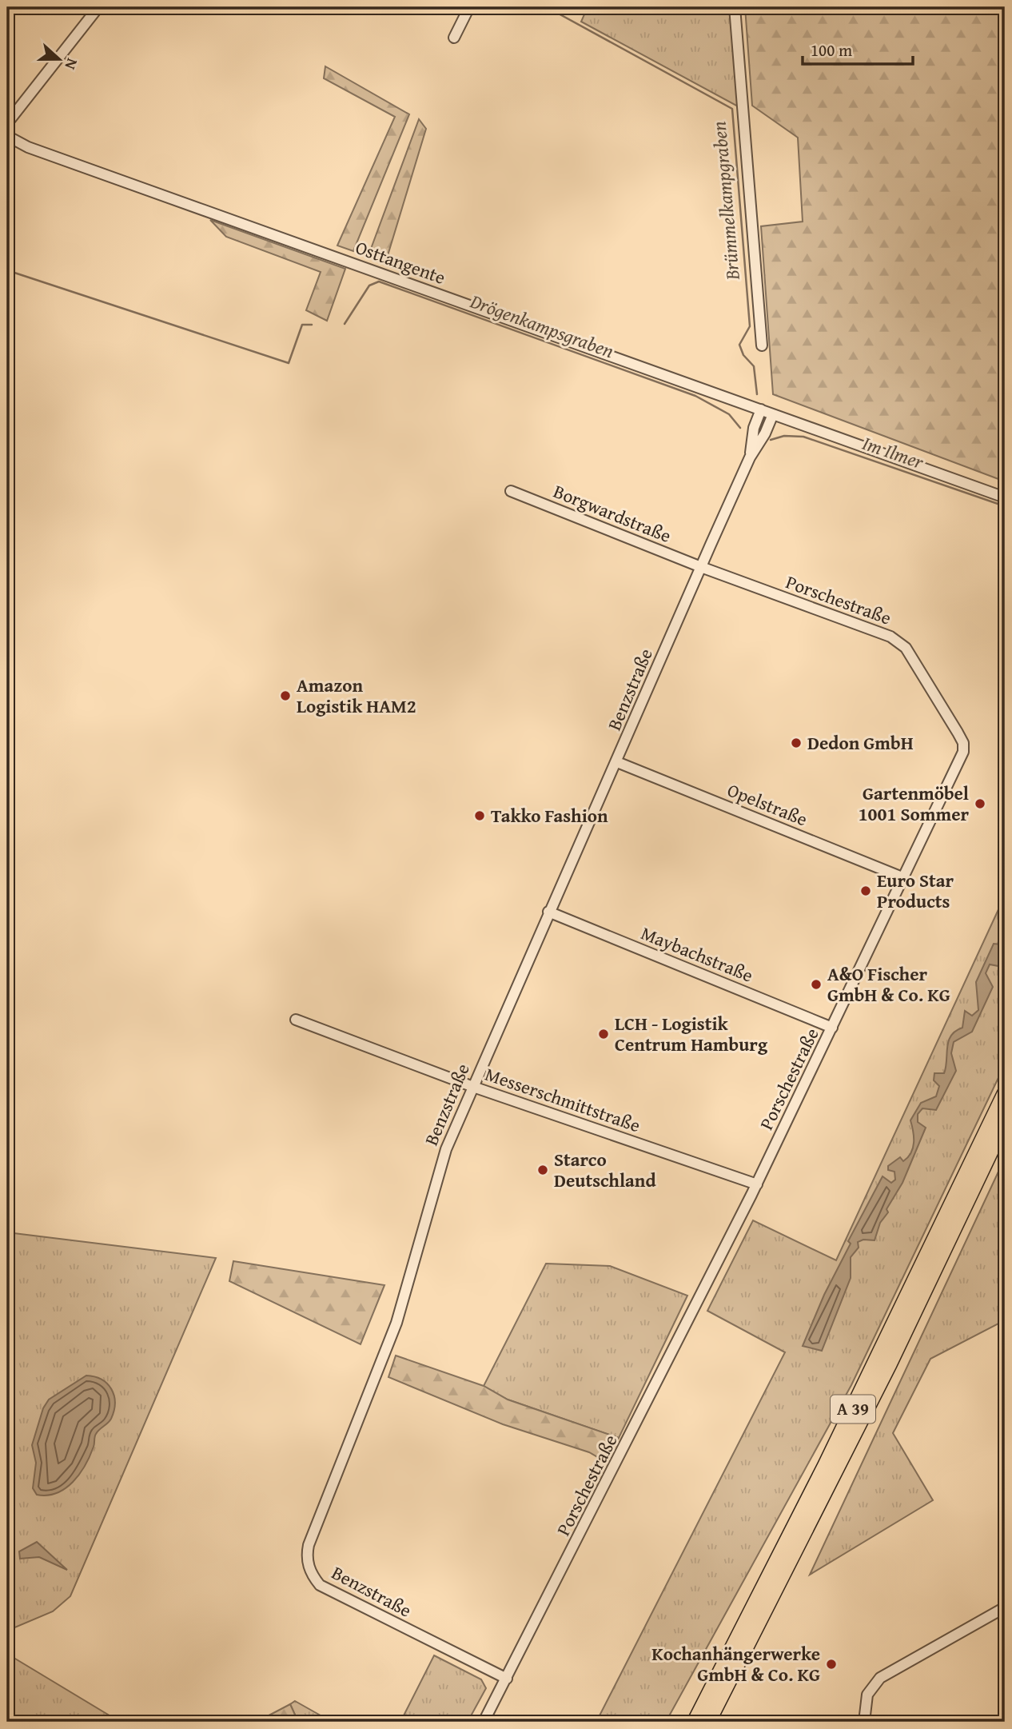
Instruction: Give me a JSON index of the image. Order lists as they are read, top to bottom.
{
  "streets": {
    "highway": ["A 39"],
    "street": [
      "Osttangente",
      "Borgwardstraße",
      "Porschestraße",
      "Benzstraße",
      "Opelstraße",
      "Maybachstraße",
      "Messerschmittstraße"
    ]
  },
  "crossings": [
    ["Osttangente", "Benzstraße"],
    ["Borgwardstraße", "Porschestraße"],
    ["Borgwardstraße", "Benzstraße"],
    ["Porschestraße", "Benzstraße"],
    ["Porschestraße", "Opelstraße"],
    ["Porschestraße", "Maybachstraße"],
    ["Porschestraße", "Messerschmittstraße"],
    ["Benzstraße", "Opelstraße"],
    ["Benzstraße", "Maybachstraße"],
    ["Benzstraße", "Messerschmittstraße"]
  ],
  "water": ["Brümmelkampgraben", "Drögenkampsgraben", "Im Ilmer"],
  "places": [
    "Amazon Logistik HAM2",
    "Dedon GmbH",
    "Gartenmöbel 1001 Sommer",
    "Takko Fashion",
    "Euro Star Products",
    "A&O Fischer GmbH & Co. KG",
    "LCH - Logistik Centrum Hamburg",
    "Starco Deutschland",
    "Kochanhängerwerke GmbH & Co. KG"
  ],
  "scale_bar": "100 m",
  "north": "right"
}
